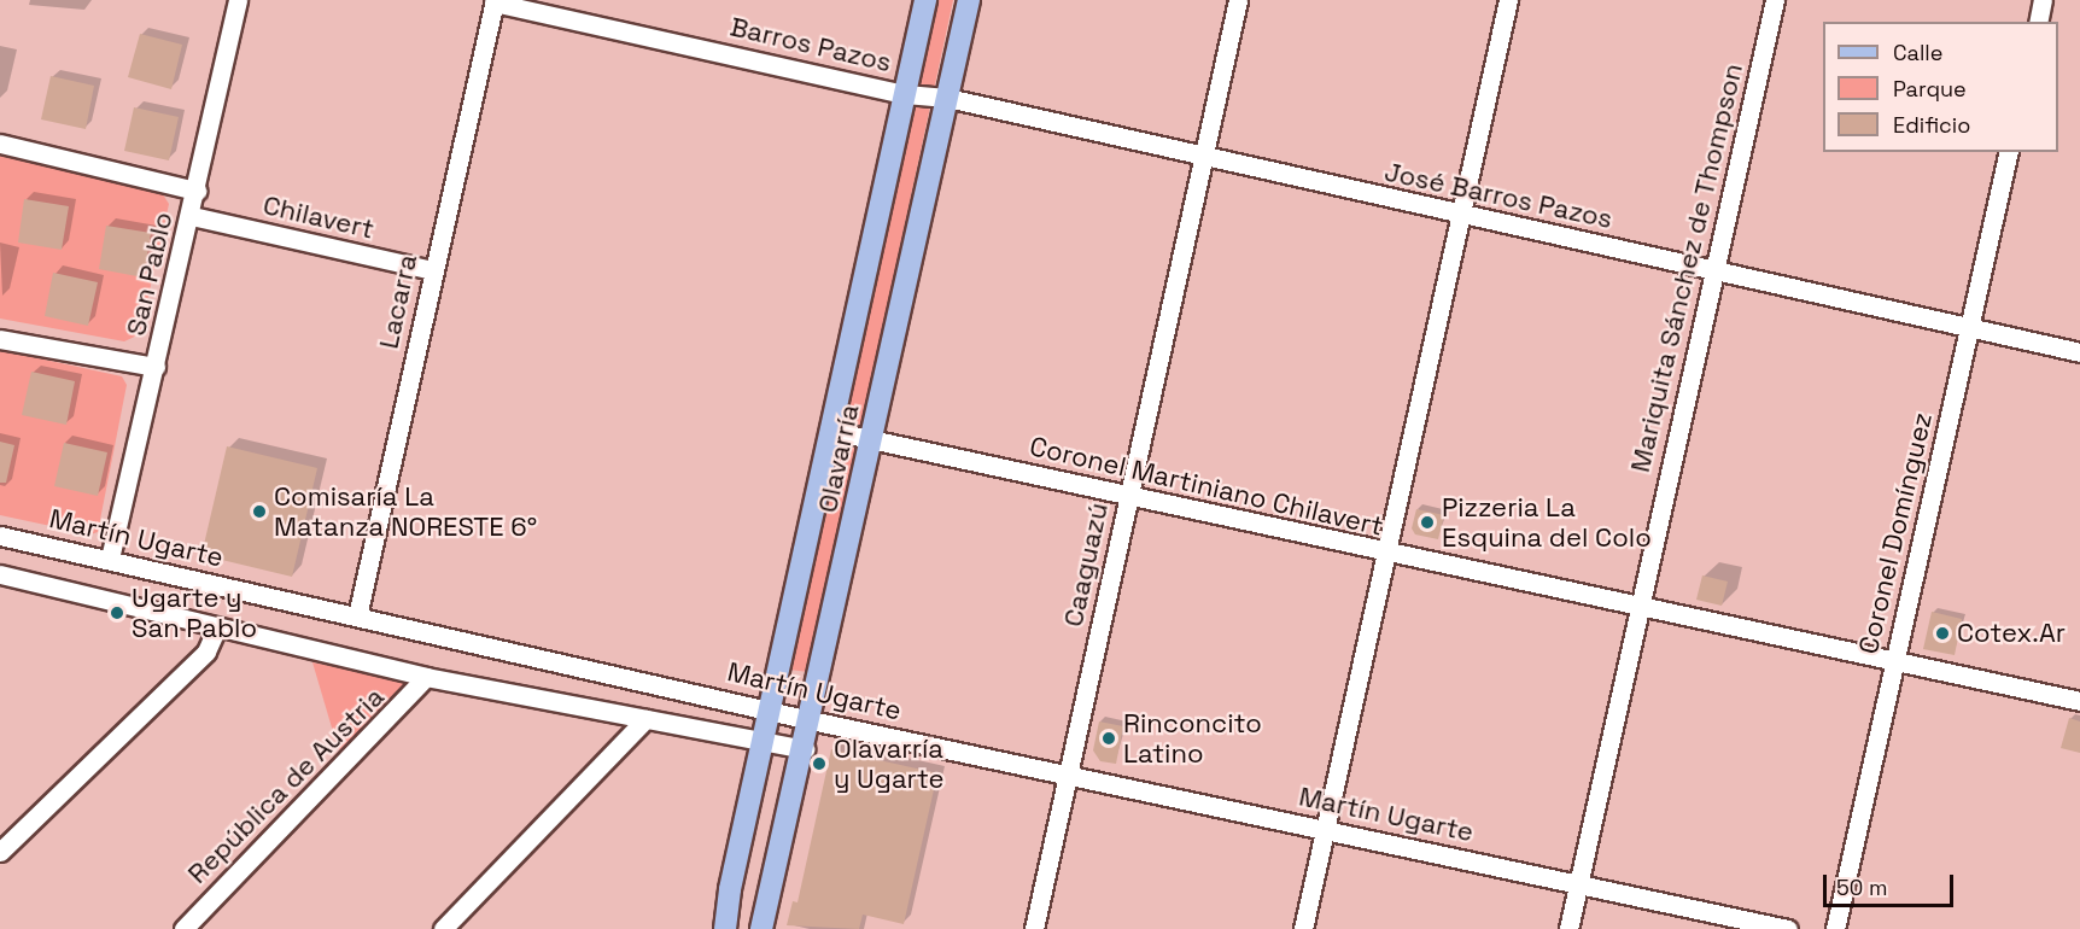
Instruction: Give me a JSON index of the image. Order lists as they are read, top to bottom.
{
  "streets": {
    "main road": ["Olavarría"],
    "street": [
      "Barros Pazos",
      "José Barros Pazos",
      "Chilavert",
      "Mariquita Sánchez de Thompson",
      "San Pablo",
      "Lacarra",
      "Coronel Martiniano Chilavert",
      "Coronel Domínguez",
      "Martín Ugarte",
      "Caaguazú",
      "República de Austria"
    ]
  },
  "crossings": [
    ["Barros Pazos", "José Barros Pazos"],
    ["Barros Pazos", "Lacarra"],
    ["Barros Pazos", "Olavarría"],
    ["José Barros Pazos", "Mariquita Sánchez de Thompson"],
    ["José Barros Pazos", "Olavarría"],
    ["José Barros Pazos", "Coronel Domínguez"],
    ["José Barros Pazos", "Caaguazú"],
    ["Chilavert", "San Pablo"],
    ["Chilavert", "Lacarra"],
    ["Mariquita Sánchez de Thompson", "Coronel Martiniano Chilavert"],
    ["Mariquita Sánchez de Thompson", "Martín Ugarte"],
    ["San Pablo", "Martín Ugarte"],
    ["Lacarra", "Martín Ugarte"],
    ["Olavarría", "Coronel Martiniano Chilavert"],
    ["Olavarría", "Martín Ugarte"],
    ["Coronel Martiniano Chilavert", "Coronel Domínguez"],
    ["Coronel Martiniano Chilavert", "Caaguazú"],
    ["Martín Ugarte", "Caaguazú"]
  ],
  "places": [
    "Comisaría La Matanza NORESTE 6°",
    "Pizzeria La Esquina del Colo",
    "Ugarte y San Pablo",
    "Cotex.Ar",
    "Rinconcito Latino",
    "Olavarría y Ugarte"
  ],
  "legend": ["Calle", "Parque", "Edificio"],
  "scale_bar": "50 m"
}
